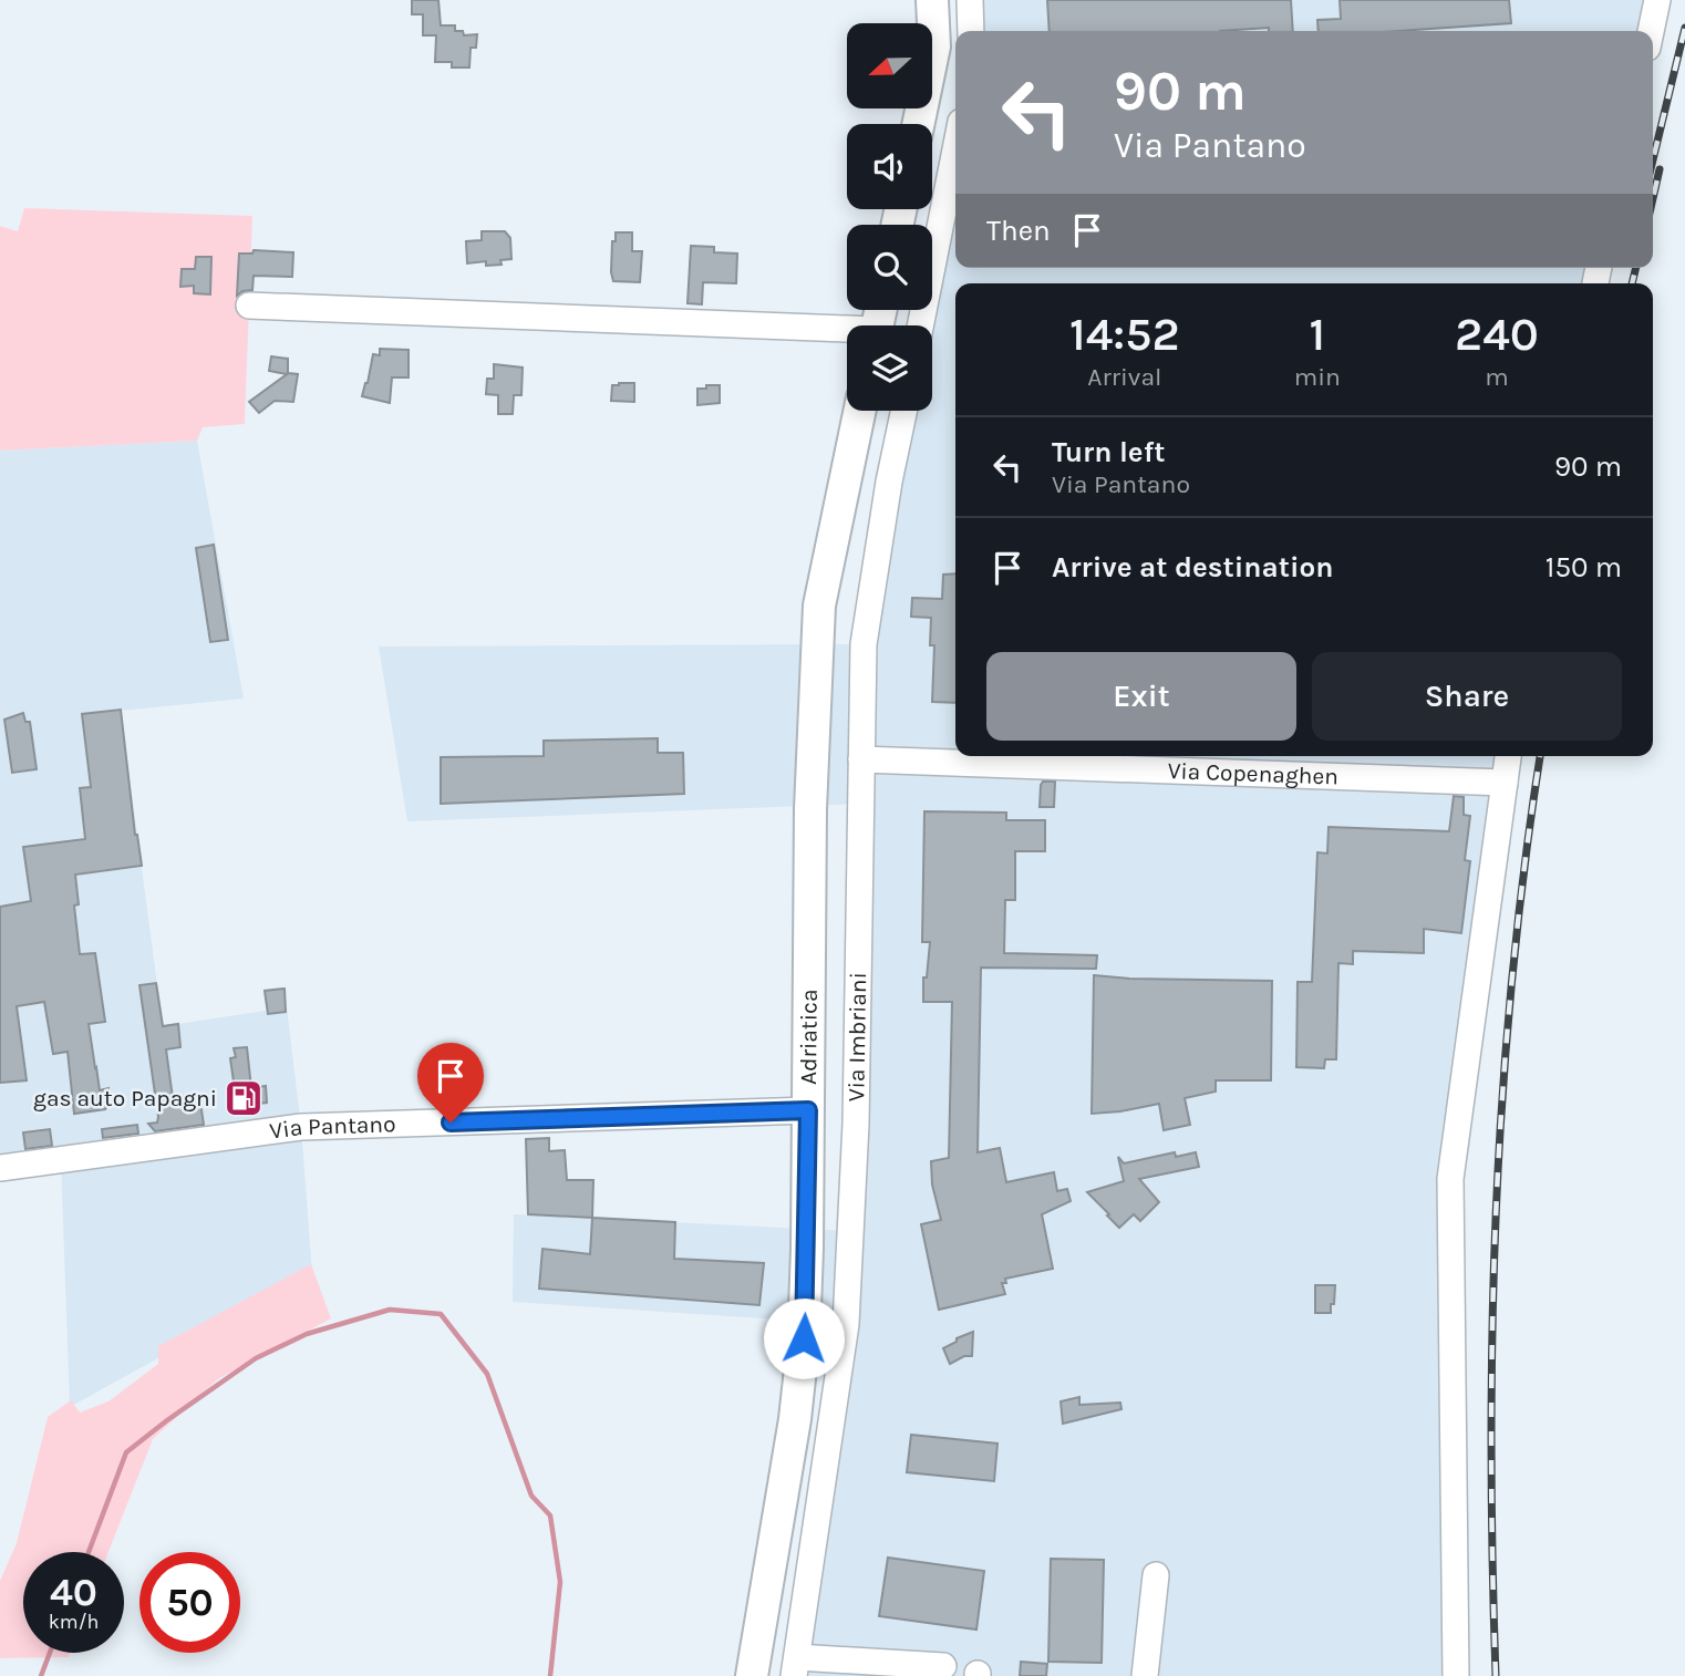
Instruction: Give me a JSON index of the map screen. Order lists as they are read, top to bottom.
{
  "streets": {
    "main road": ["Adriatica"],
    "street": ["Via Copenaghen", "Via Imbriani", "Via Pantano"]
  },
  "crossings": [
    ["Via Copenaghen", "Via Imbriani"],
    ["Adriatica", "Via Pantano"]
  ],
  "places": {
    "fuel station": ["gas auto Papagni"]
  },
  "north": "left",
  "page": {
    "turn": ["90 m", "Via Pantano"],
    "then": "Then",
    "eta": [
      "14:52",
      "Arrival",
      "1",
      "min",
      "240",
      "m"
    ],
    "list": [
      {
        "name": "Turn left",
        "note": "Via Pantano",
        "value": "90 m"
      },
      {
        "name": "Arrive at destination",
        "value": "150 m"
      }
    ],
    "buttons": ["Exit", "Share"],
    "speed": "40 km/h",
    "limit": "50"
  }
}
